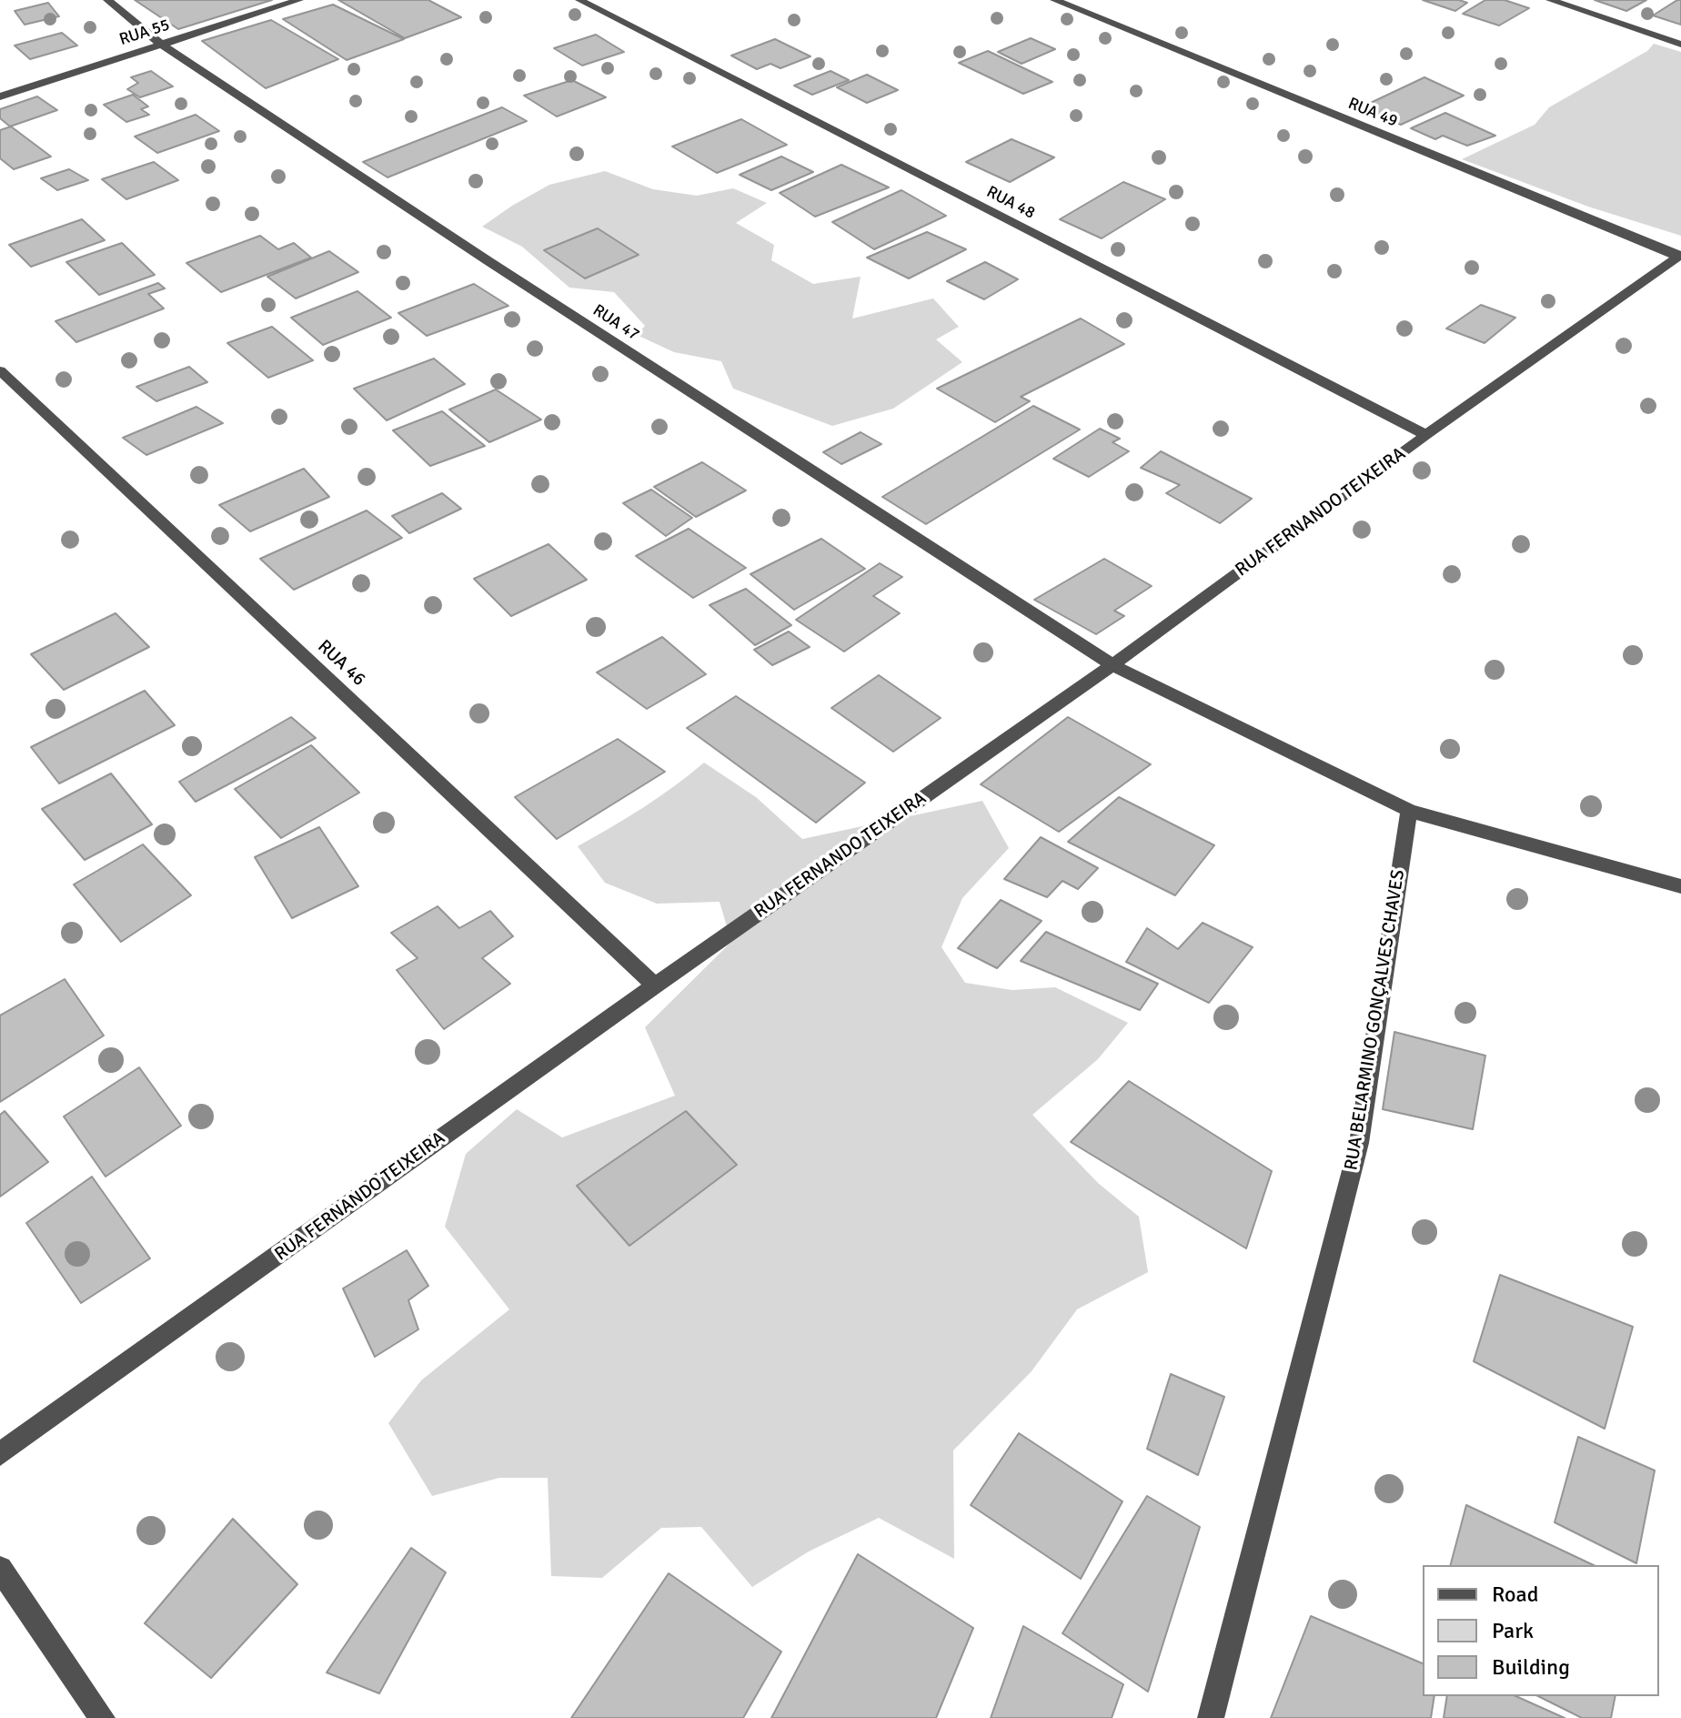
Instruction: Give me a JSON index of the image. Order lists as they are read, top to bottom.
{
  "streets": {
    "street": [
      "RUA 55",
      "RUA 49",
      "RUA 48",
      "RUA 47",
      "RUA FERNANDO TEIXEIRA",
      "RUA 46",
      "RUA BELARMINO GONÇALVES CHAVES"
    ]
  },
  "crossings": [
    ["RUA 55", "RUA 47"],
    ["RUA 49", "RUA FERNANDO TEIXEIRA"],
    ["RUA 48", "RUA FERNANDO TEIXEIRA"],
    ["RUA 47", "RUA FERNANDO TEIXEIRA"],
    ["RUA FERNANDO TEIXEIRA", "RUA 46"]
  ],
  "legend": ["Road", "Park", "Building"]
}
